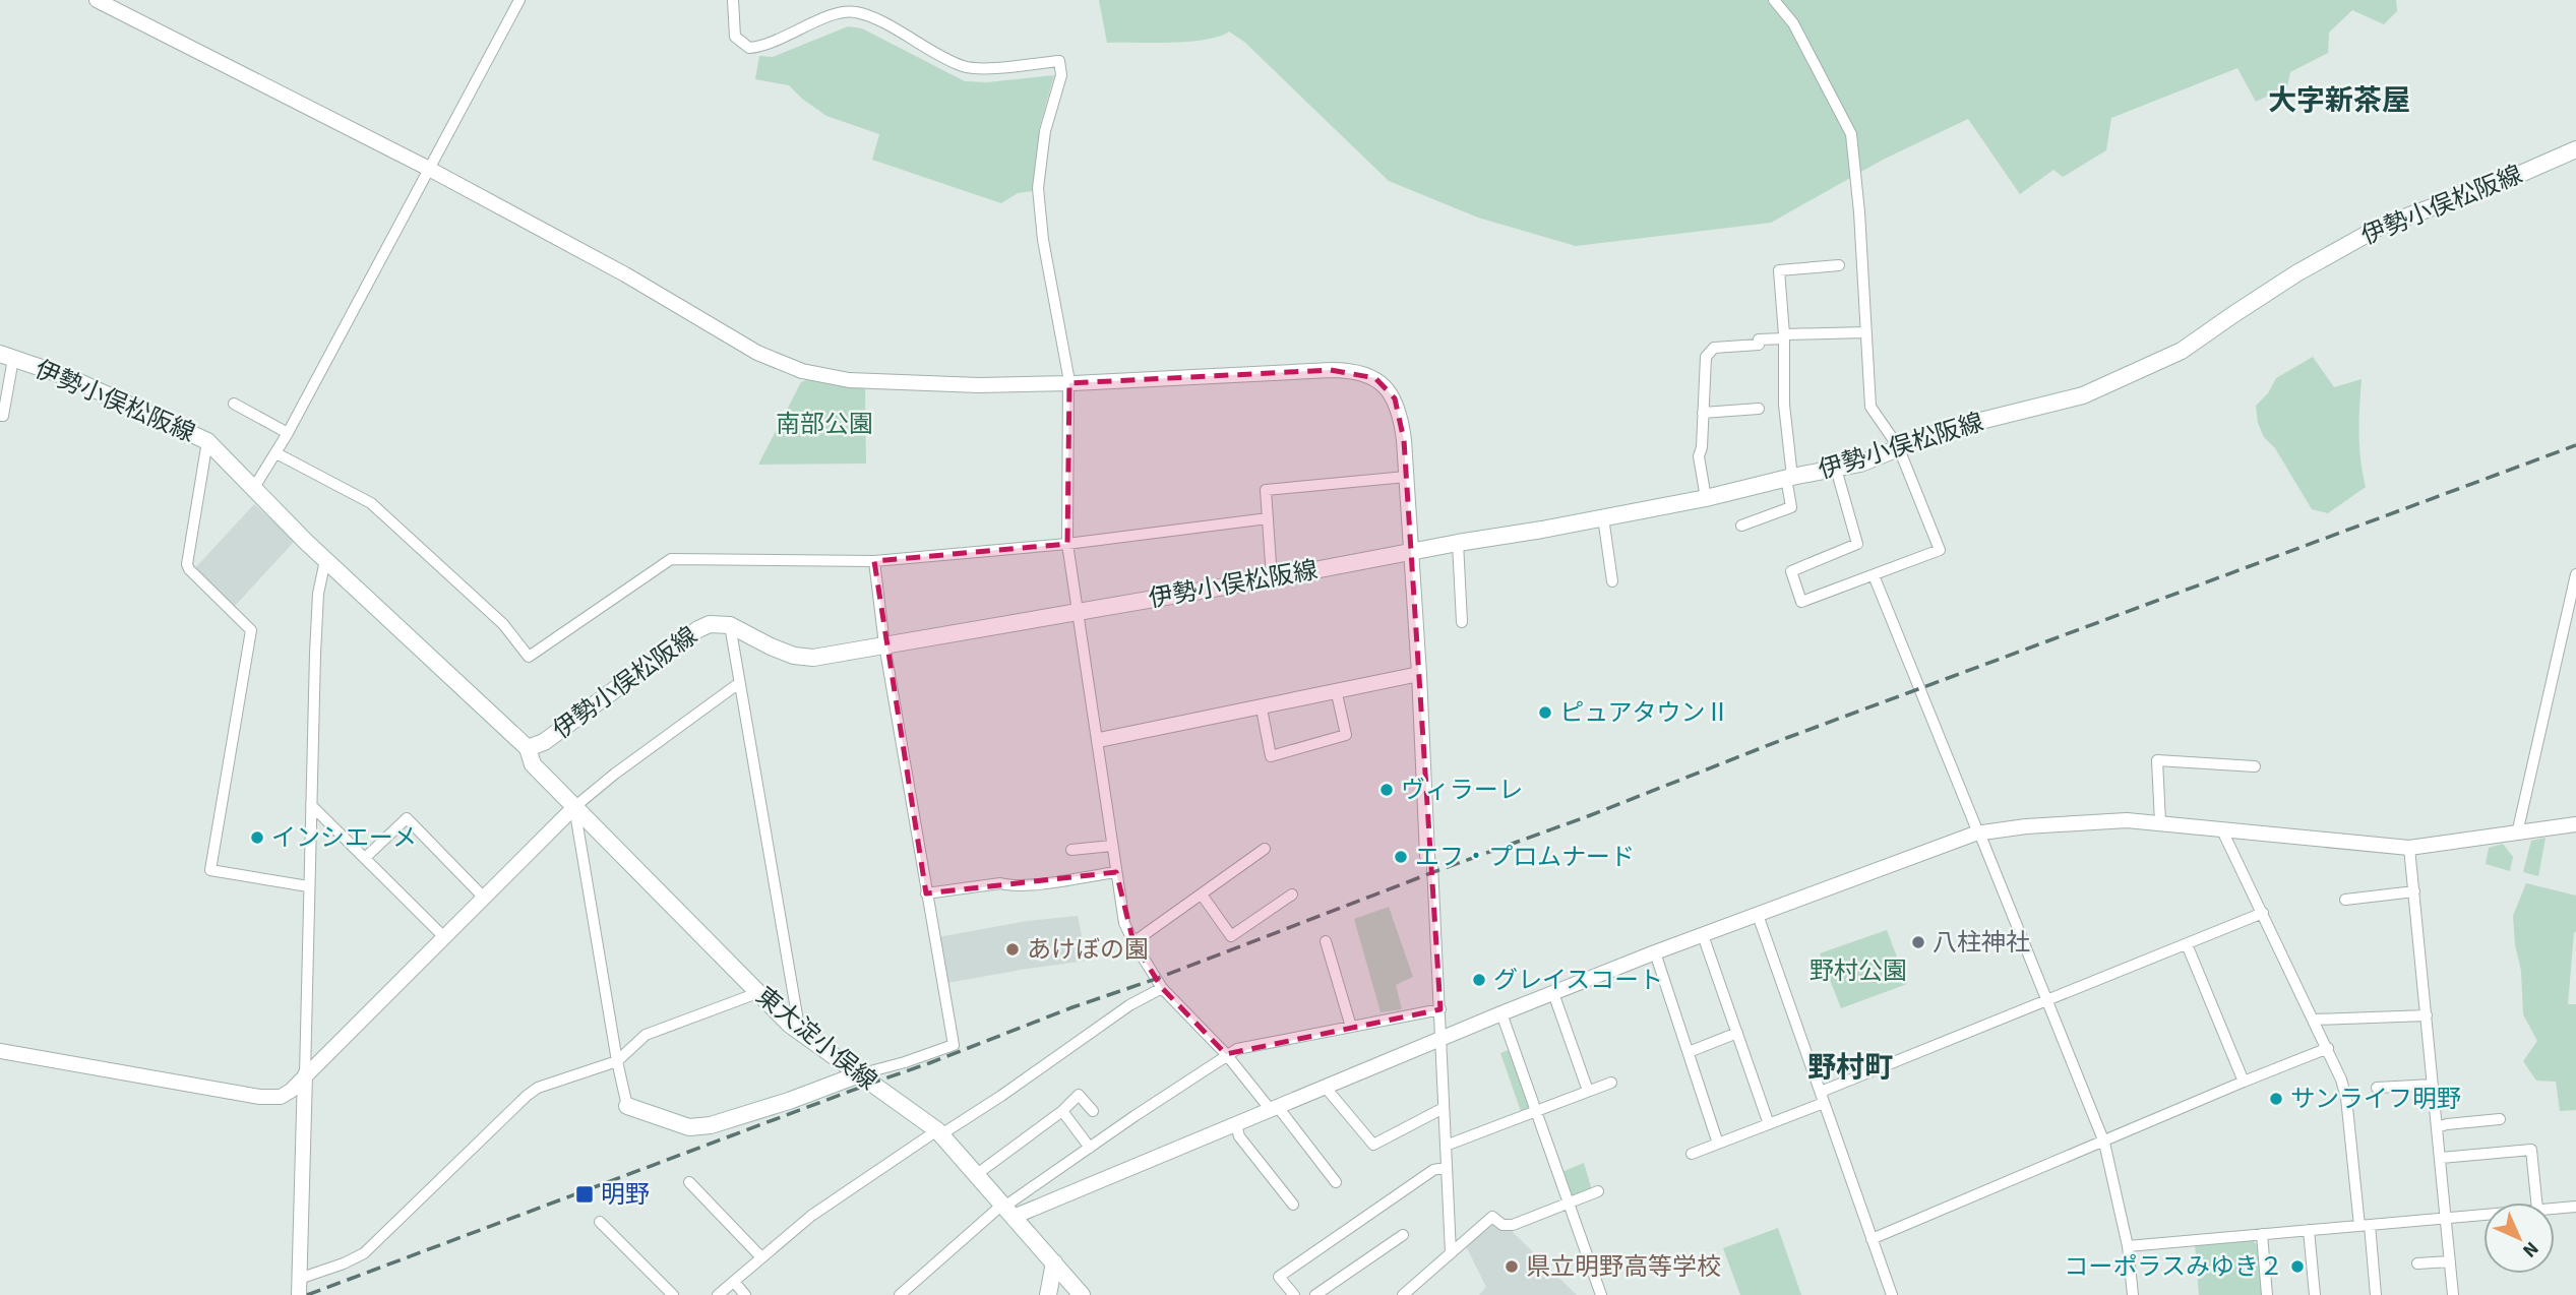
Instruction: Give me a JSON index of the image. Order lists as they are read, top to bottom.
{
  "streets": {
    "main road": ["伊勢小俣松阪線", "東大淀小俣線"]
  },
  "crossings": [
    ["伊勢小俣松阪線", "東大淀小俣線"]
  ],
  "districts": ["大字新茶屋", "野村町"],
  "parks": ["南部公園", "野村公園"],
  "places": {
    "other": [
      "ピュアタウンⅡ",
      "ヴィラーレ",
      "インシエーメ",
      "エフ・プロムナード",
      "八柱神社",
      "あけぼの園",
      "グレイスコート",
      "サンライフ明野",
      "県立明野高等学校",
      "コーポラスみゆき２"
    ],
    "transit": ["明野"]
  },
  "north": "bottom right"
}
